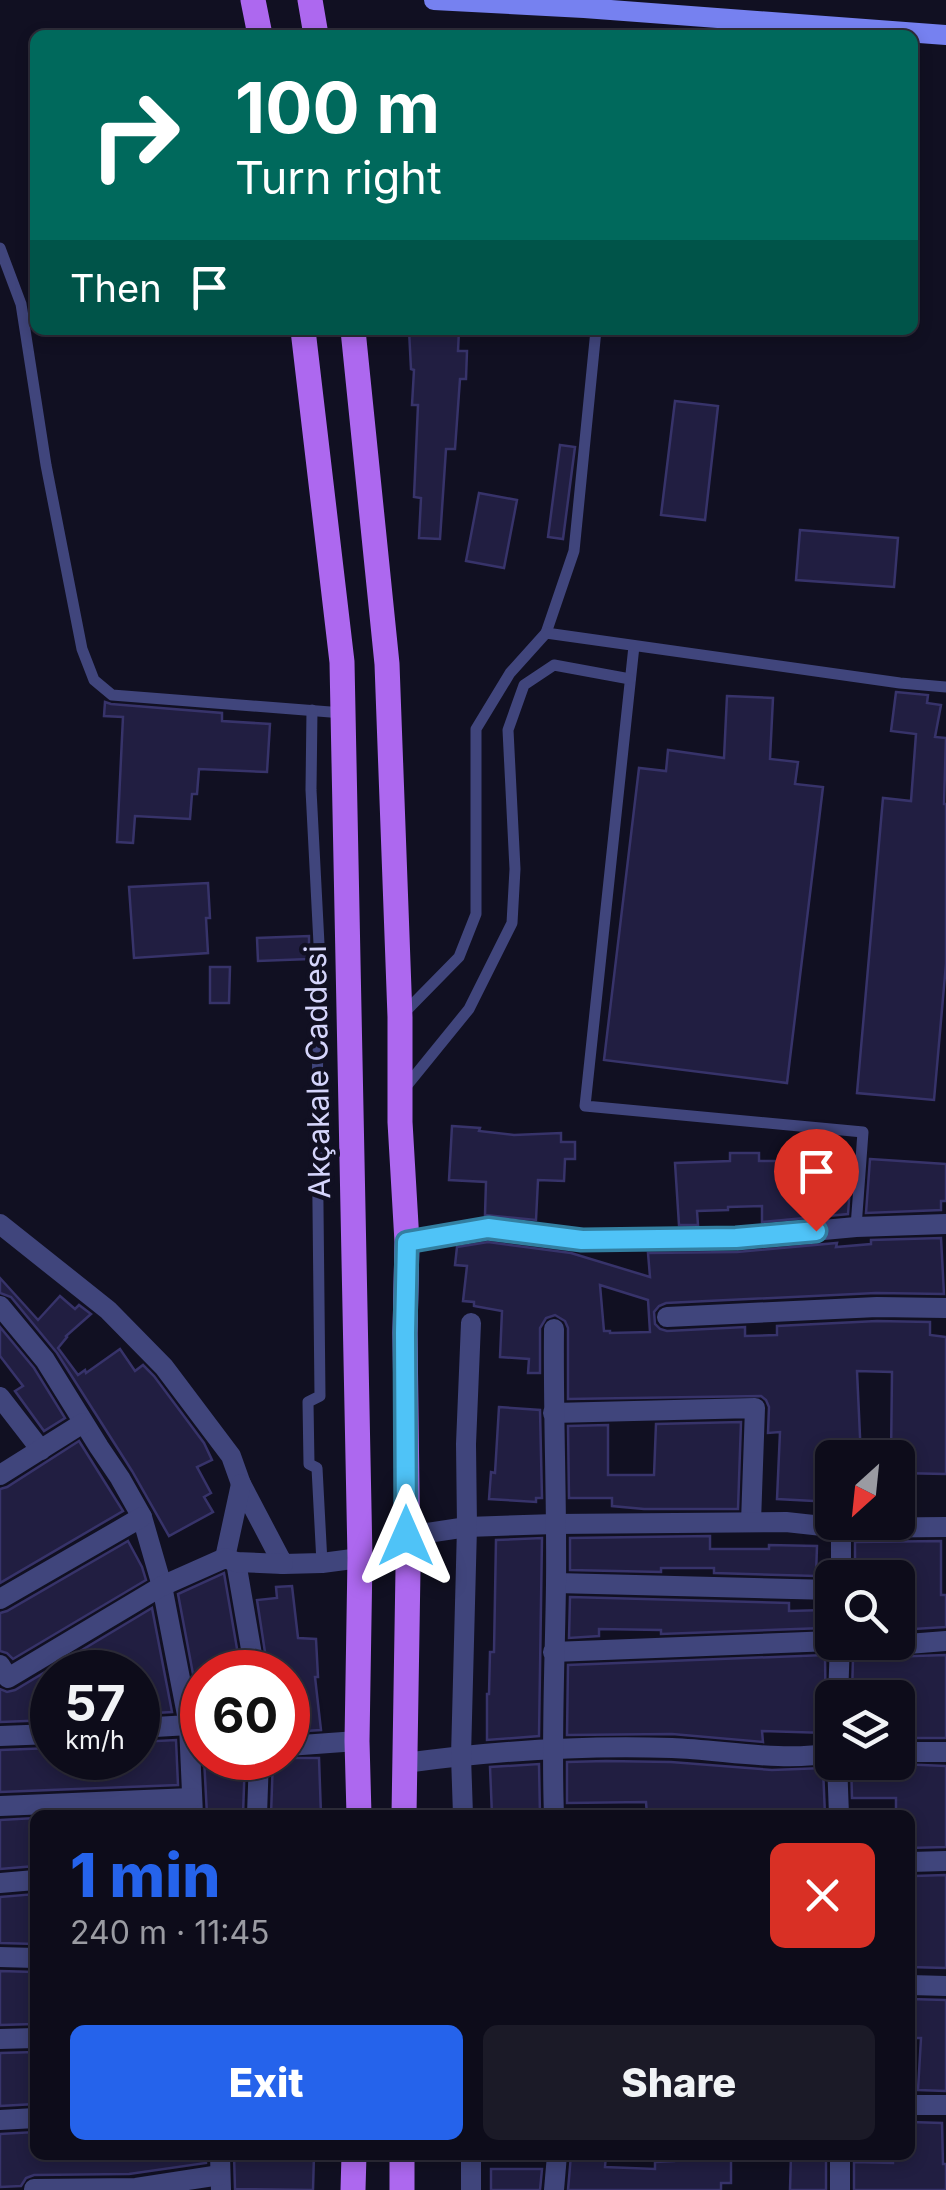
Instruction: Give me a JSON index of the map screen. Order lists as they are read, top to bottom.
{
  "streets": {
    "main road": ["Akçakale Caddesi"]
  },
  "north": "bottom left",
  "page": {
    "turn": ["100 m", "Turn right"],
    "then": "Then",
    "speed": "57 km/h",
    "limit": "60",
    "heading": ["1 min", "240 m · 11:45"],
    "buttons": ["Exit", "Share"]
  }
}
